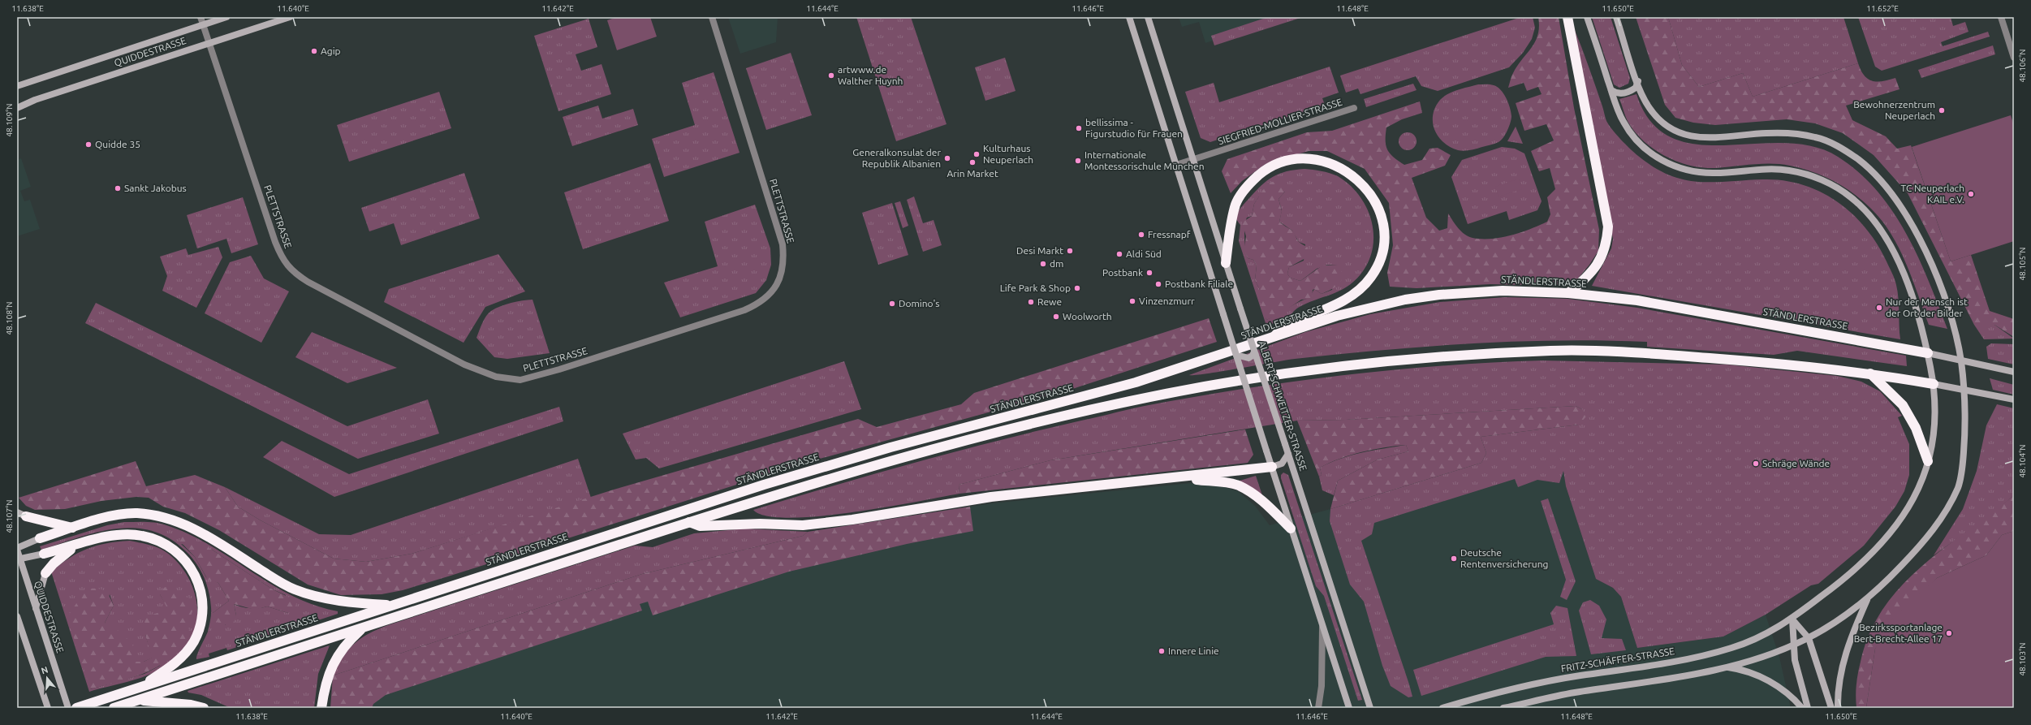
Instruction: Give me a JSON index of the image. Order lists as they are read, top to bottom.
{
  "streets": {
    "highway": ["STÄNDLERSTRASSE"],
    "main road": ["QUIDDESTRASSE", "ALBERT-SCHWEITZER-STRASSE", "FRITZ-SCHÄFFER-STRASSE"],
    "street": ["SIEGFRIED-MOLLIER-STRASSE", "PLETTSTRASSE"]
  },
  "crossings": [
    ["QUIDDESTRASSE", "PLETTSTRASSE"],
    ["SIEGFRIED-MOLLIER-STRASSE", "ALBERT-SCHWEITZER-STRASSE"],
    ["STÄNDLERSTRASSE", "FRITZ-SCHÄFFER-STRASSE"]
  ],
  "places": [
    "Agip",
    "artwww.de Walther Huynh",
    "Bewohnerzentrum Neuperlach",
    "bellissima - Figurstudio für Frauen",
    "Quidde 35",
    "Kulturhaus Neuperlach",
    "Generalkonsulat der Republik Albanien",
    "Internationale Montessorischule München",
    "Arin Market",
    "Sankt Jakobus",
    "TC Neuperlach KAIL e.V.",
    "Fressnapf",
    "Desi Markt",
    "Aldi Süd",
    "dm",
    "Postbank",
    "Postbank Filiale",
    "Life Park & Shop",
    "Vinzenzmurr",
    "Rewe",
    "Domino's",
    "Nur der Mensch ist der Ort der Bilder",
    "Woolworth",
    "Schräge Wände",
    "Deutsche Rentenversicherung",
    "Bezirkssportanlage Bert-Brecht-Allee 17",
    "Innere Linie"
  ],
  "north": "top",
  "coordinates": [
    "11.638°E",
    "11.640°E",
    "11.642°E",
    "11.644°E",
    "11.646°E",
    "11.648°E",
    "11.650°E",
    "11.652°E",
    "48.106°N",
    "48.109°N",
    "48.105°N",
    "48.108°N",
    "48.104°N",
    "48.107°N",
    "48.103°N"
  ]
}
